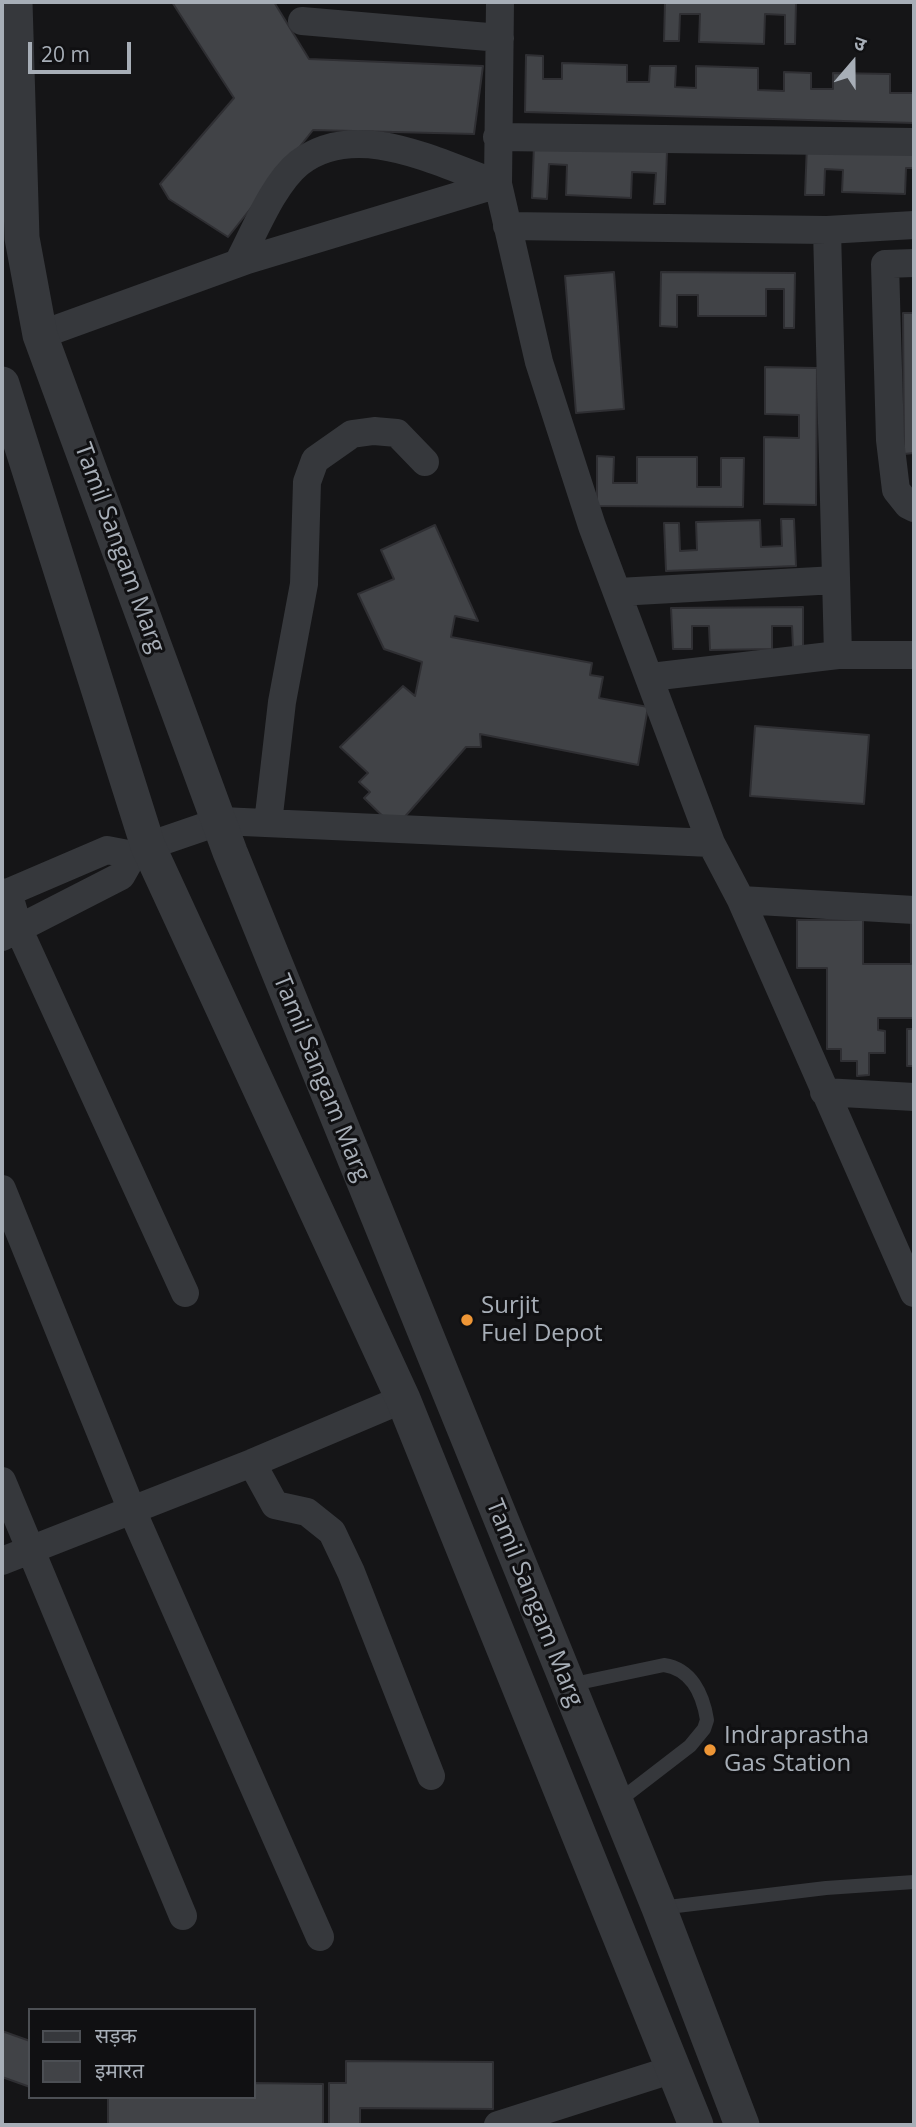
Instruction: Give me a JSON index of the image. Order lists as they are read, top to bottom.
{
  "streets": {
    "street": ["Tamil Sangam Marg"]
  },
  "places": ["Surjit Fuel Depot", "Indraprastha Gas Station"],
  "legend": ["सड़क", "इमारत"],
  "scale_bar": "20 m",
  "north": "top"
}
